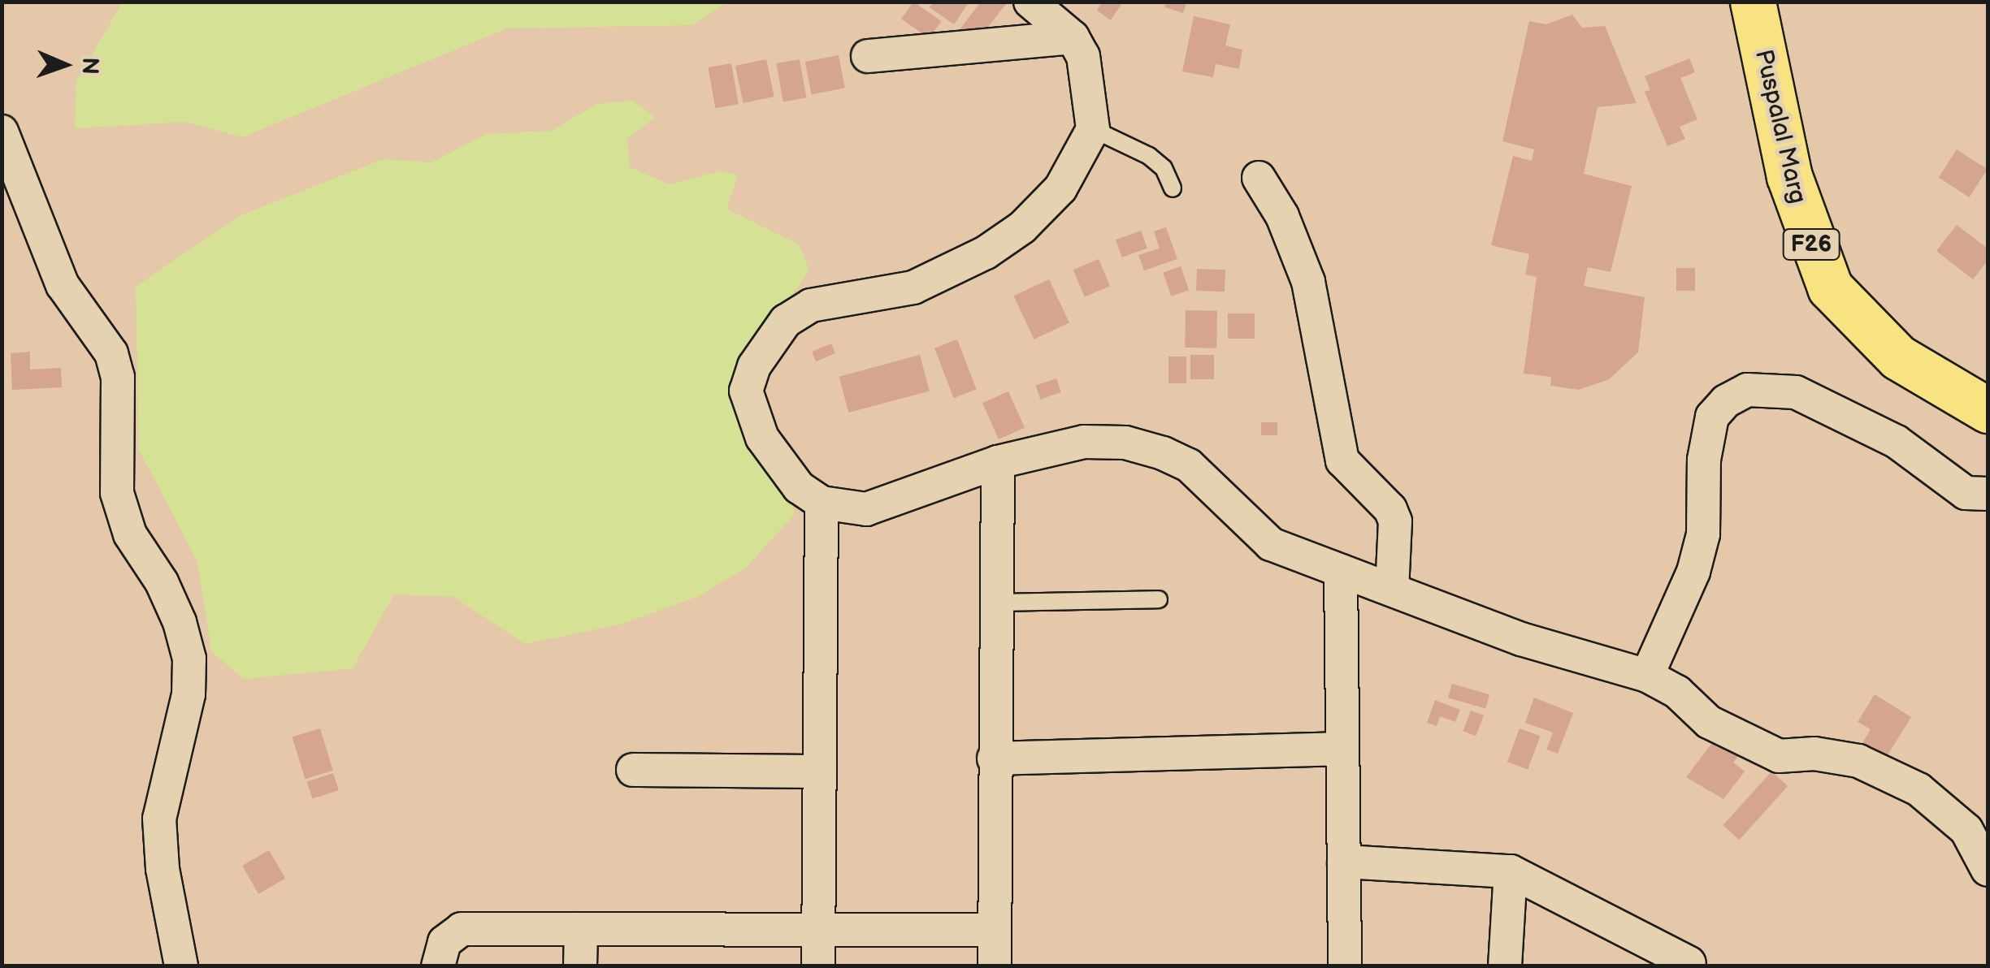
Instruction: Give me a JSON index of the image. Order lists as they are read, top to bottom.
{
  "streets": {
    "main road": ["Puspalal Marg", "F26"]
  },
  "north": "right"
}
